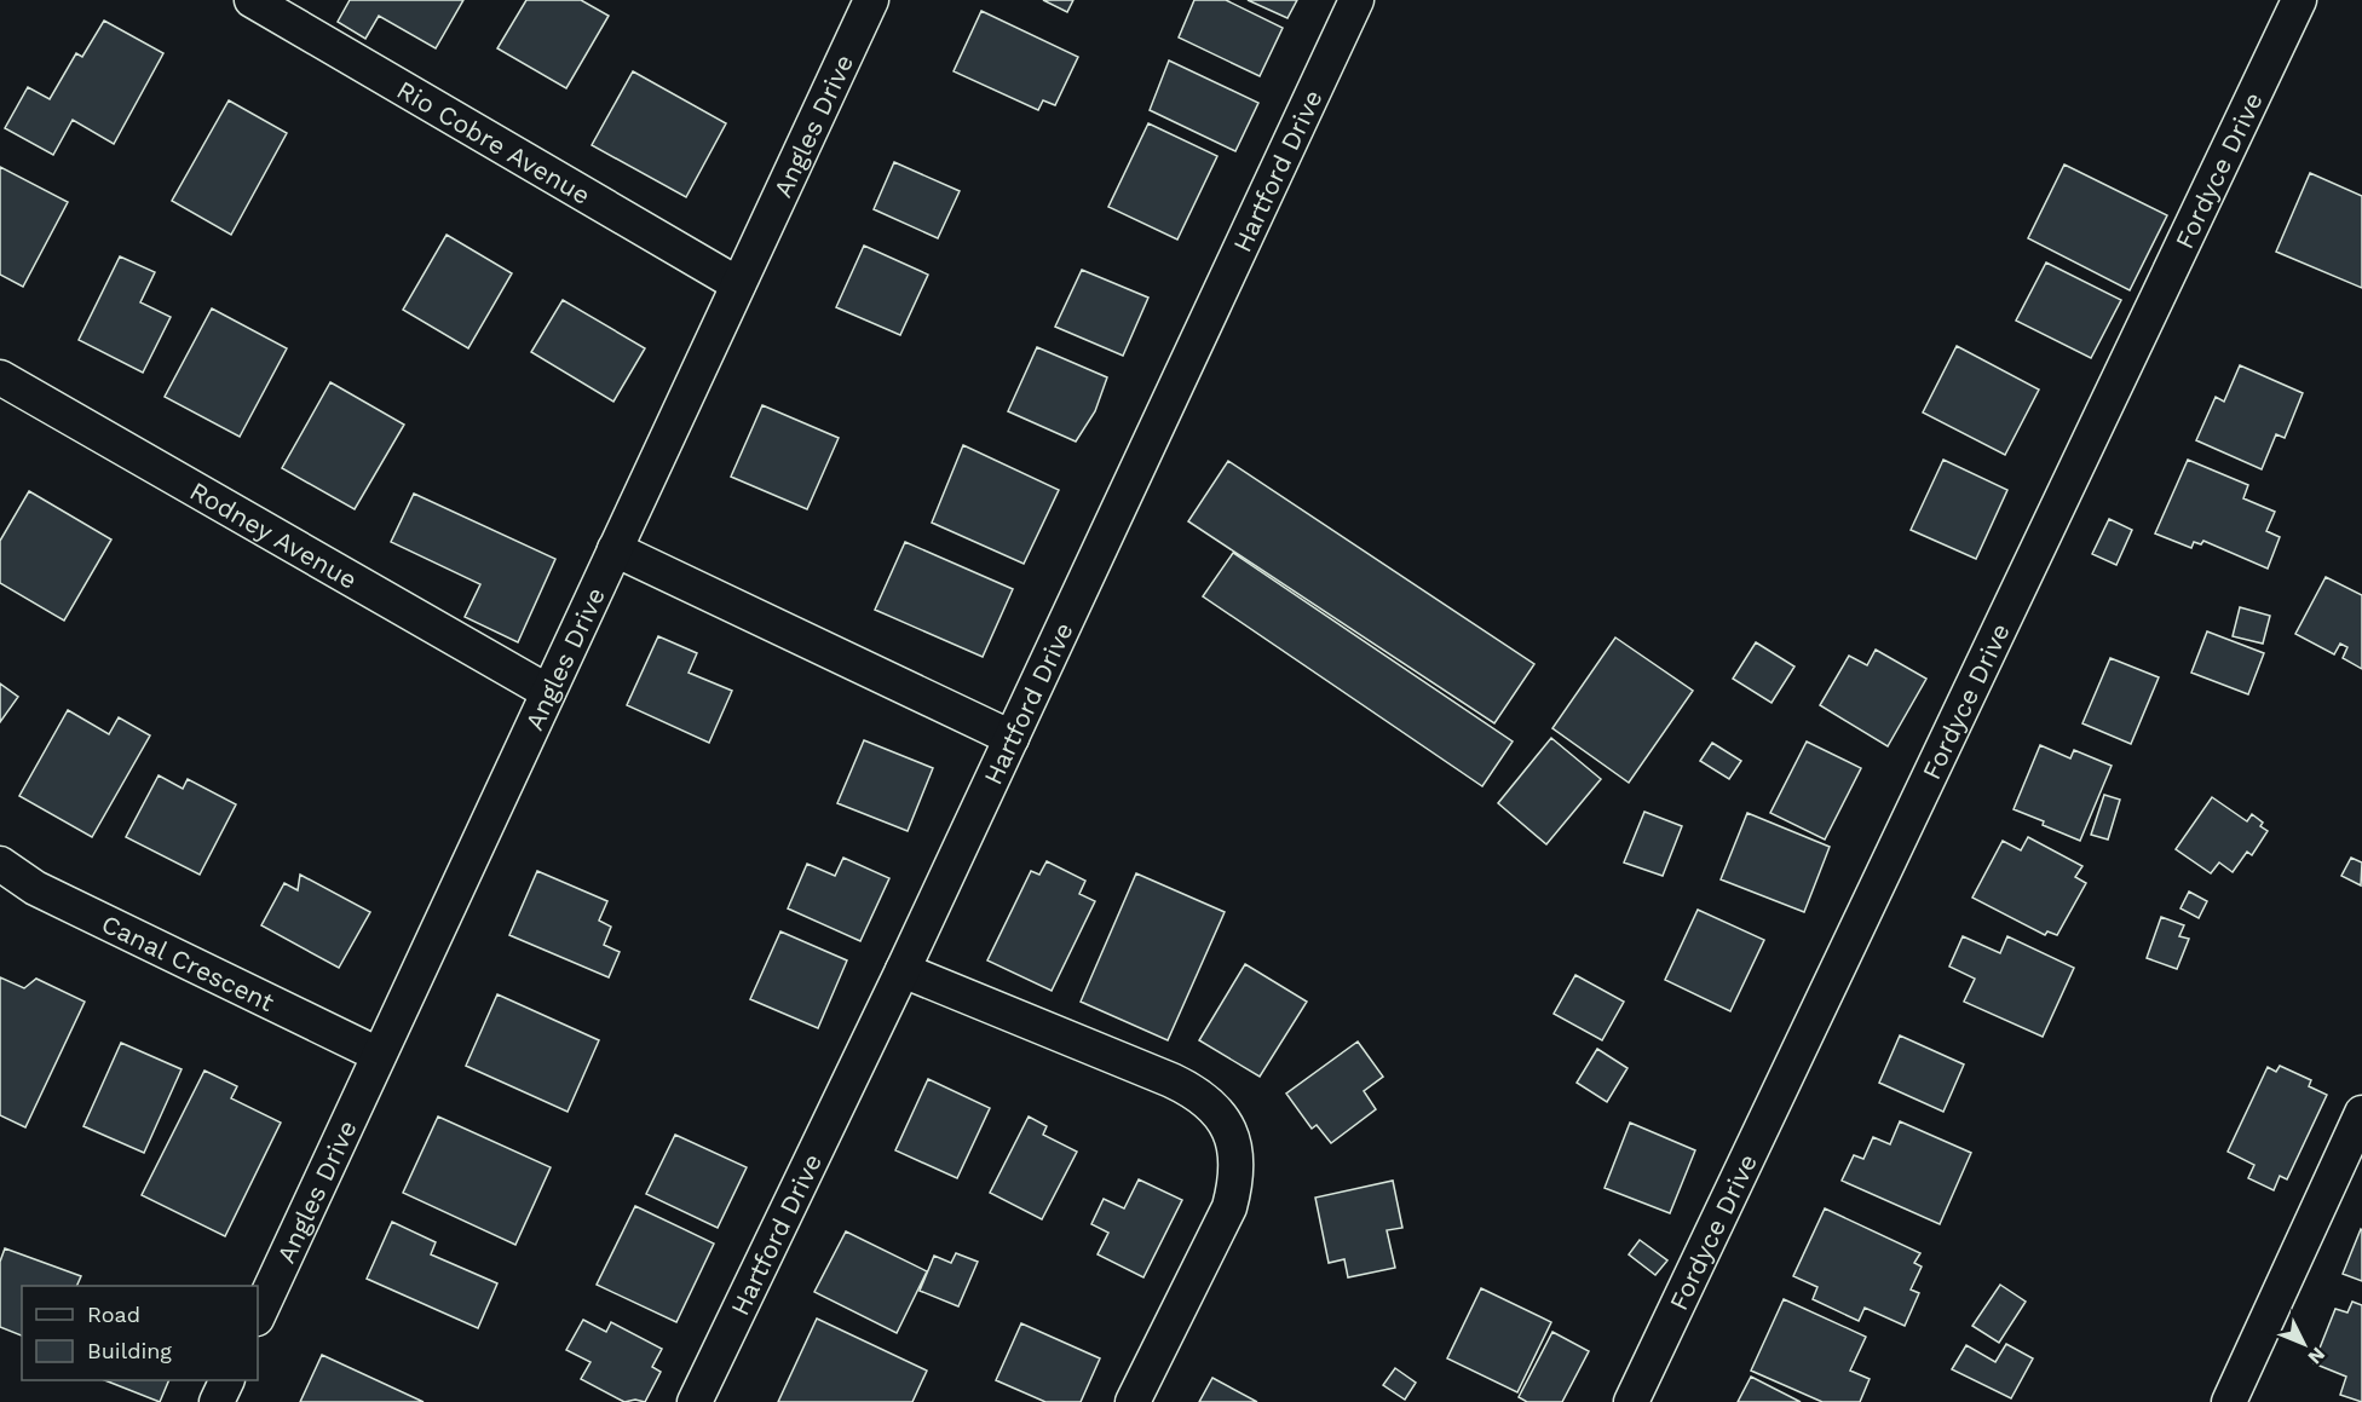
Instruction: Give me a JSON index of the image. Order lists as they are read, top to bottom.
{
  "streets": {
    "street": [
      "Angles Drive",
      "Rio Cobre Avenue",
      "Hartford Drive",
      "Fordyce Drive",
      "Rodney Avenue",
      "Canal Crescent"
    ]
  },
  "crossings": [
    ["Angles Drive", "Rio Cobre Avenue"],
    ["Angles Drive", "Rodney Avenue"],
    ["Angles Drive", "Canal Crescent"]
  ],
  "legend": ["Road", "Building"],
  "north": "bottom right"
}
